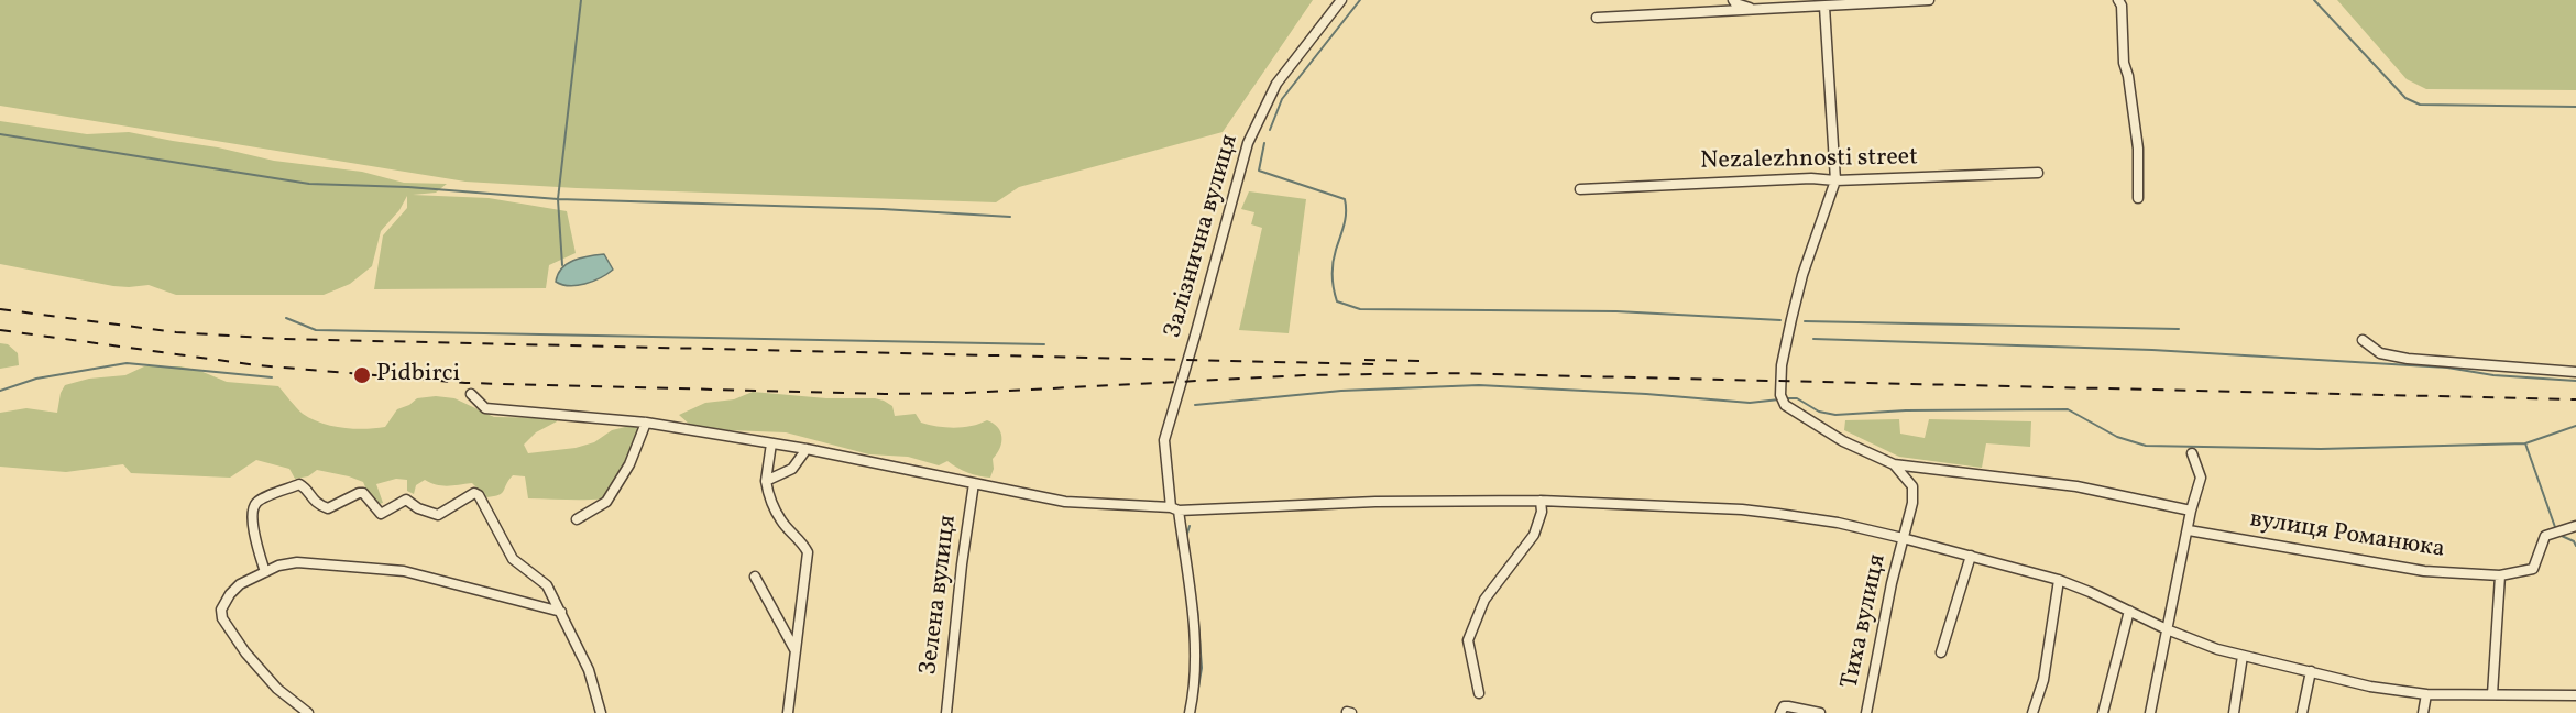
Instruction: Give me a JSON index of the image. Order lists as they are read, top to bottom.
{
  "streets": {
    "street": [
      "Nezalezhnosti street",
      "Залізнична вулиця",
      "вулиця Романюка",
      "Зелена вулиця",
      "Тиха вулиця"
    ]
  },
  "places": ["Pidbirci"]
}
